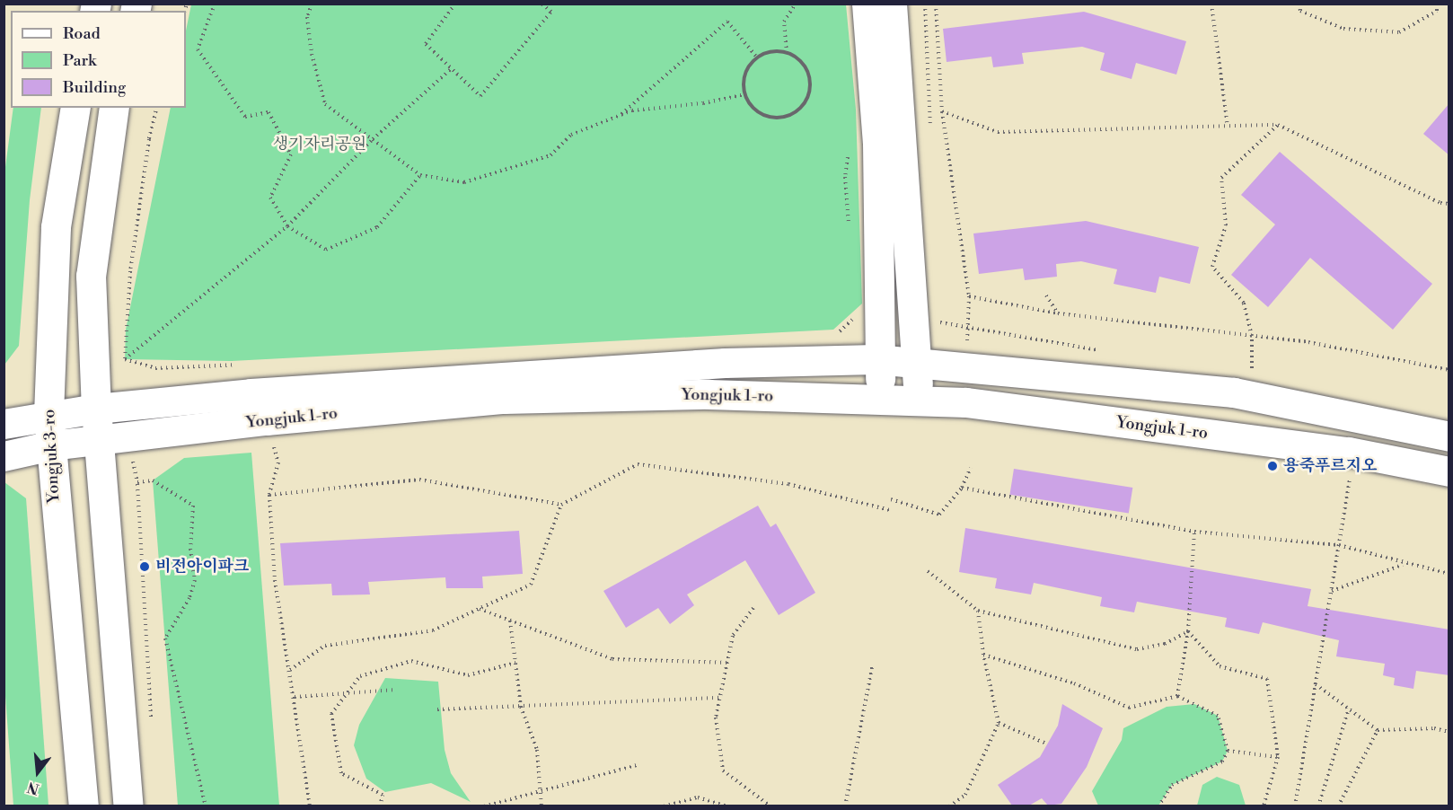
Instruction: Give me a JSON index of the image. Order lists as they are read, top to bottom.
{
  "streets": {
    "street": ["Yongjuk 1-ro", "Yongjuk 3-ro"]
  },
  "crossings": [
    ["Yongjuk 1-ro", "Yongjuk 3-ro"]
  ],
  "parks": ["생기자리공원"],
  "places": ["용죽푸르지오", "비전아이파크"],
  "legend": ["Road", "Park", "Building"],
  "north": "bottom"
}
